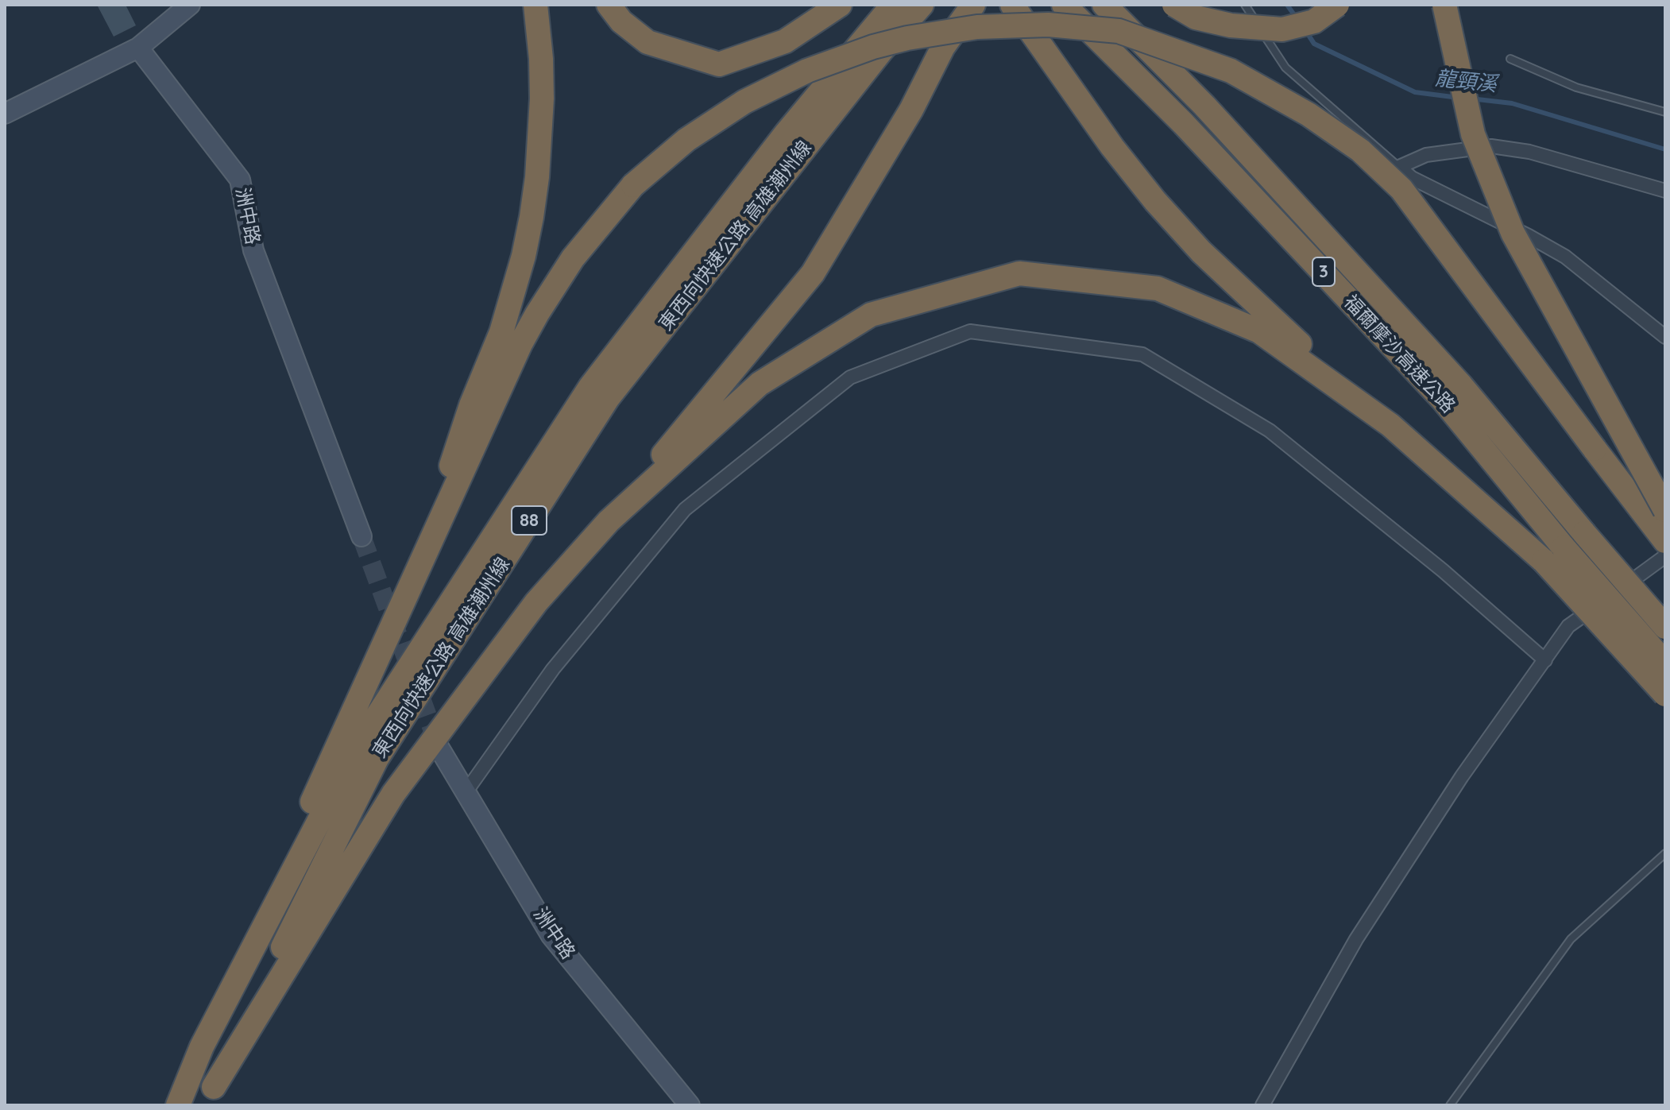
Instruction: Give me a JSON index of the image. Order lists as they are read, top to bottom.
{
  "streets": {
    "highway": [
      "東西向快速公路 高雄潮州線",
      "3",
      "福爾摩沙高速公路",
      "88"
    ],
    "street": ["洲中路"]
  },
  "water": ["龍頸溪"]
}
